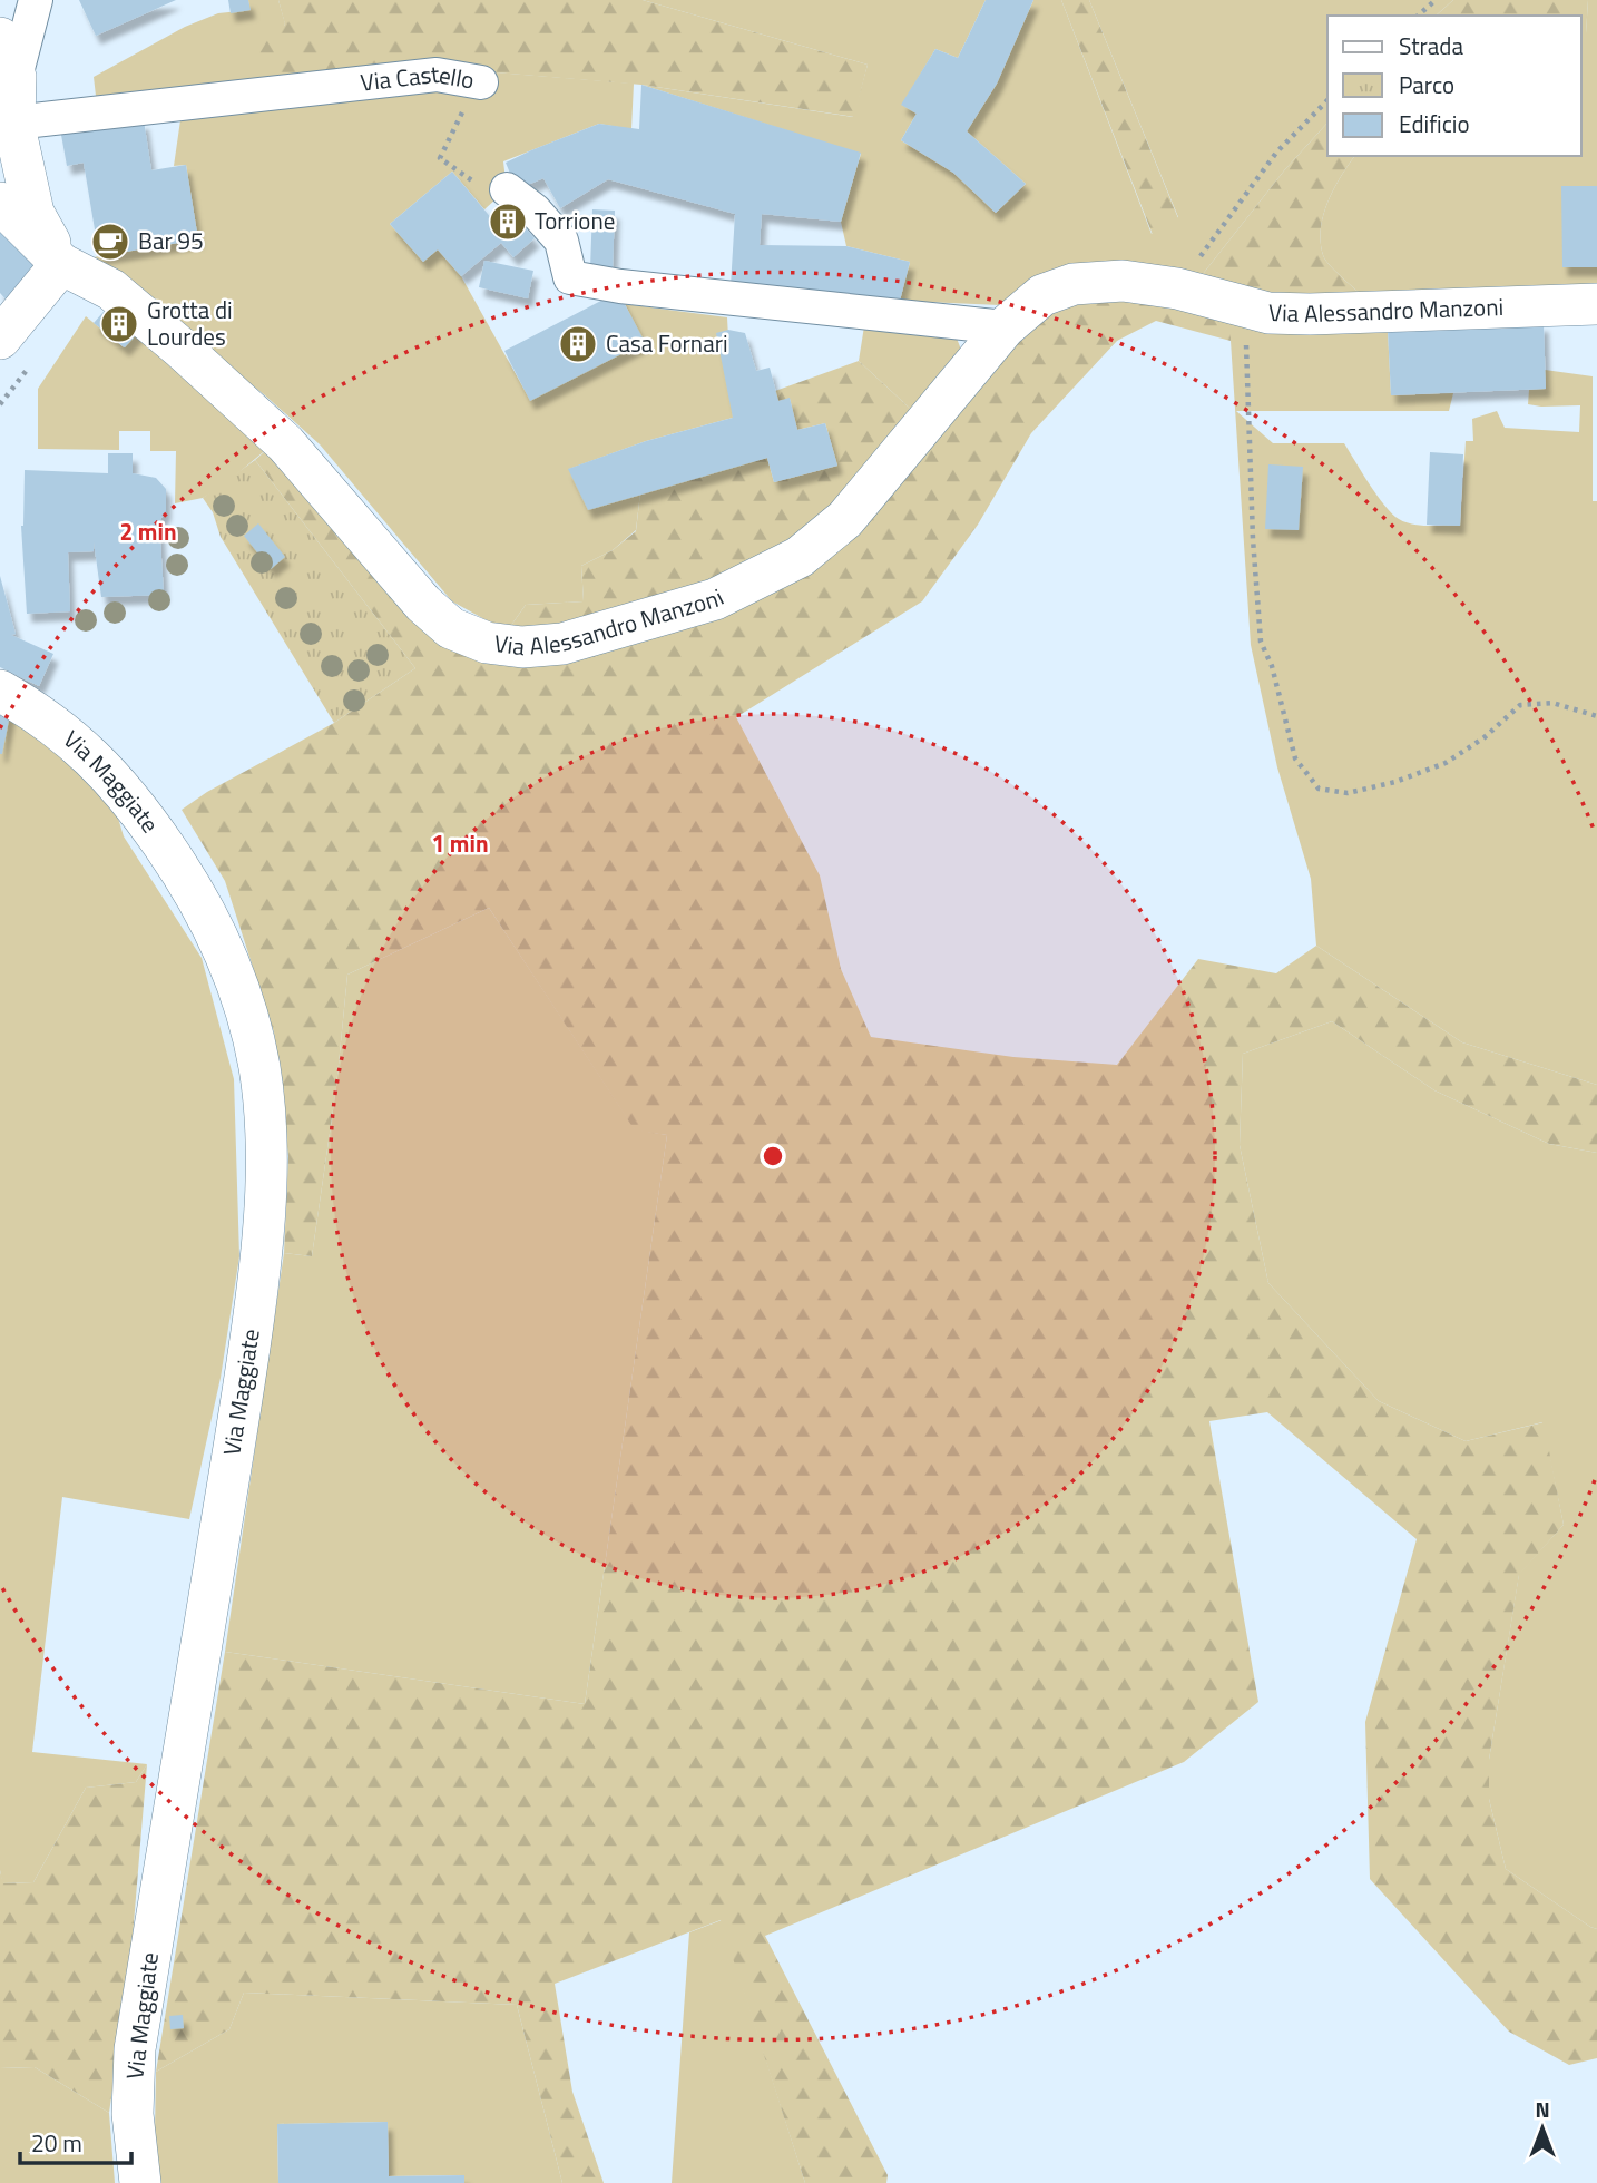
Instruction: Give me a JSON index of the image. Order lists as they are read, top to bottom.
{
  "streets": {
    "street": ["Via Castello", "Via Alessandro Manzoni", "Via Maggiate"]
  },
  "places": {
    "building": ["Torrione", "Grotta di Lourdes", "Casa Fornari"],
    "cafe": ["Bar 95"]
  },
  "legend": ["Strada", "Parco", "Edificio"],
  "scale_bar": "20 m",
  "north": "top",
  "rings": ["2 min", "1 min"]
}
